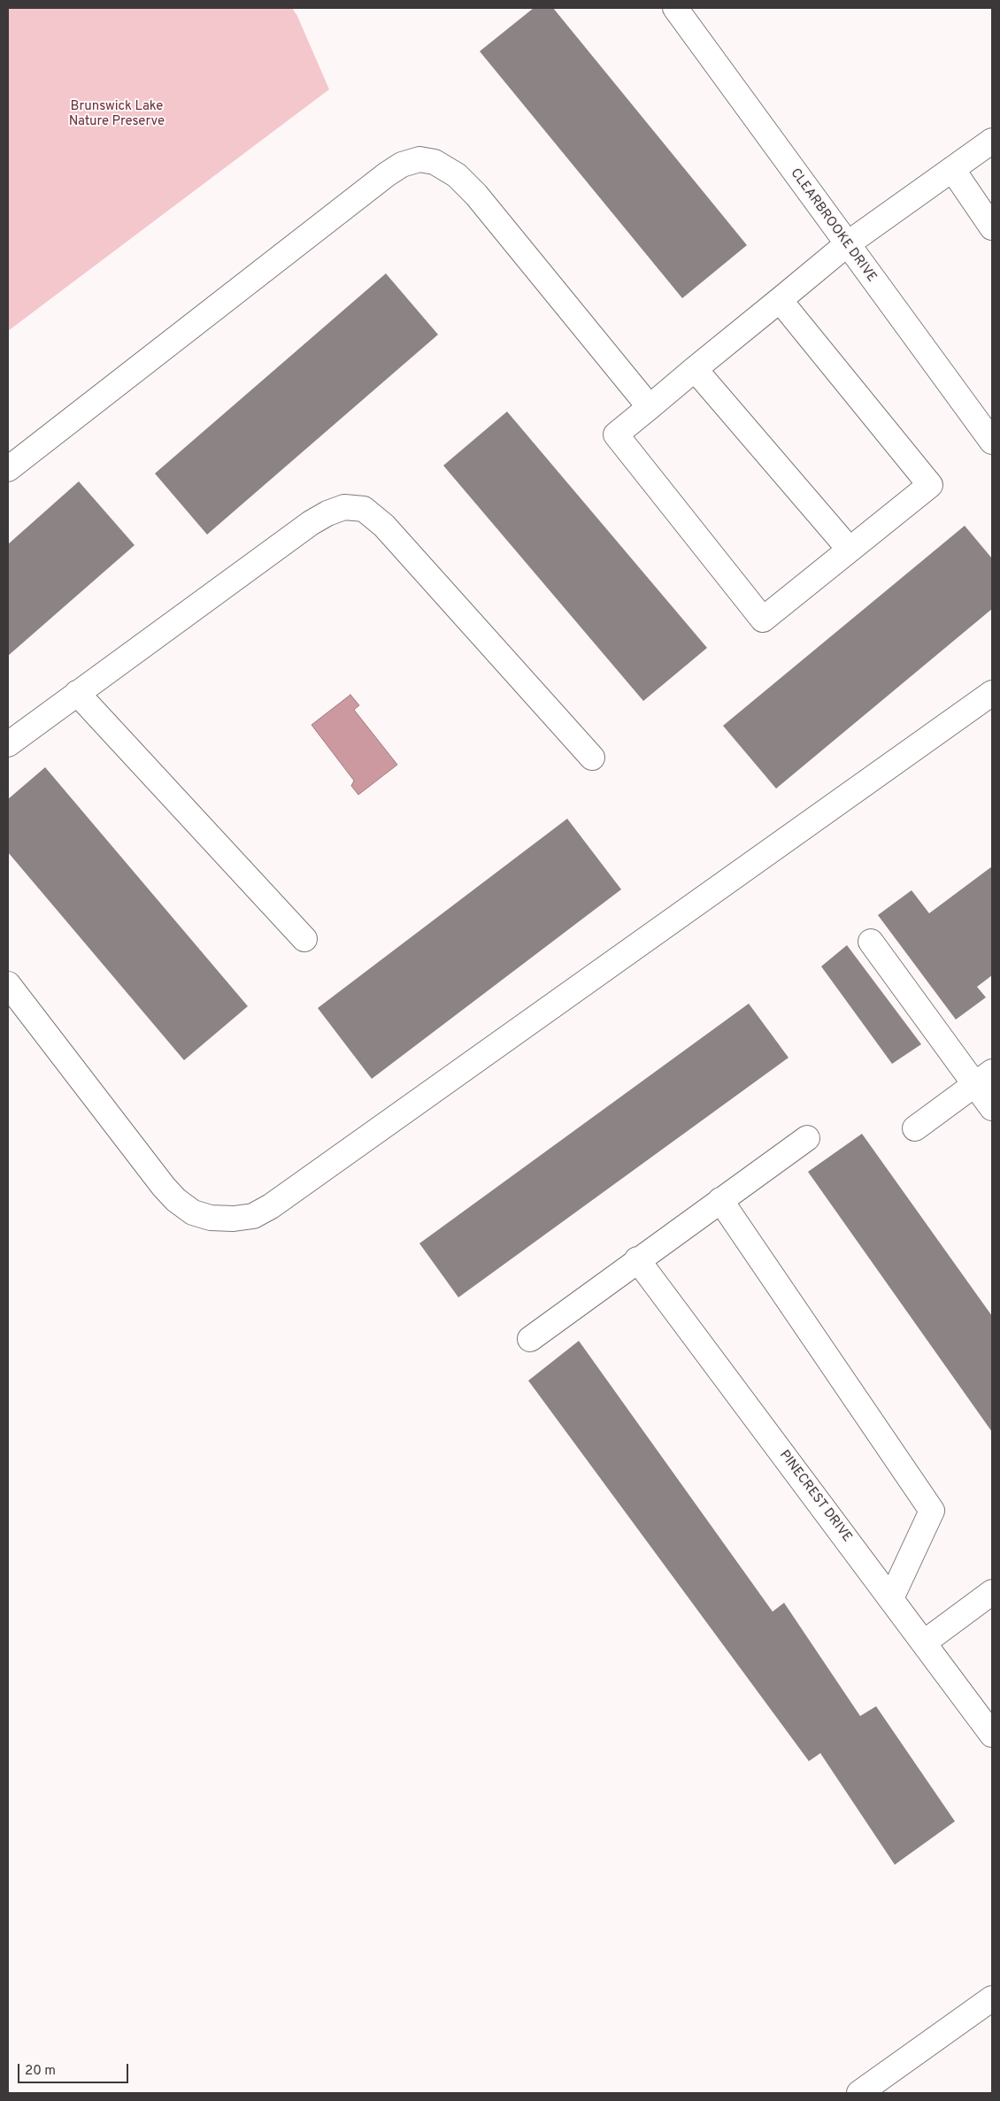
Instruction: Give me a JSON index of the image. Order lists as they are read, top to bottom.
{
  "streets": {
    "street": ["CLEARBROOKE DRIVE", "PINECREST DRIVE"]
  },
  "parks": ["Brunswick Lake Nature Preserve"],
  "scale_bar": "20 m"
}
